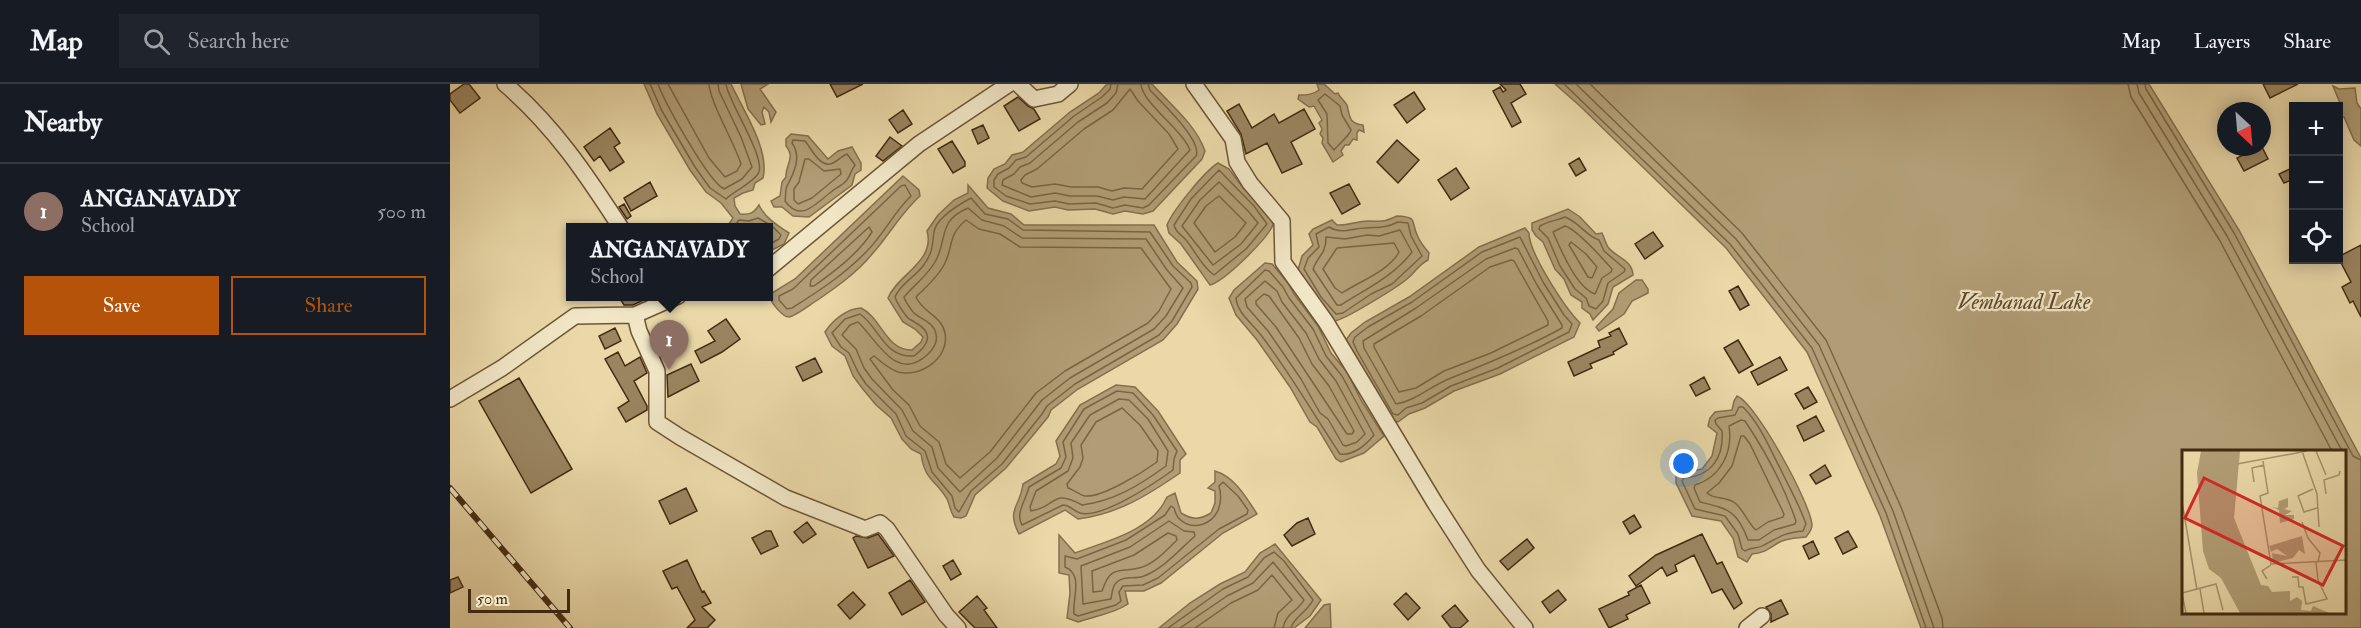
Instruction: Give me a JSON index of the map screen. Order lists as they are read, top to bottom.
{
  "water": ["Vembanad Lake"],
  "scale_bar": "50 m",
  "north": "bottom right",
  "page": {
    "header": "Map",
    "search": "Search here",
    "nav": ["Map", "Layers", "Share"],
    "heading": "Nearby",
    "map_buttons": ["+", "−"],
    "list": [
      {
        "mark": "1",
        "name": "ANGANAVADY",
        "note": "School",
        "value": "500 m"
      }
    ],
    "popup": ["ANGANAVADY", "School"],
    "buttons": ["Save", "Share"],
    "pins": "1",
    "scale": "50 m"
  }
}
